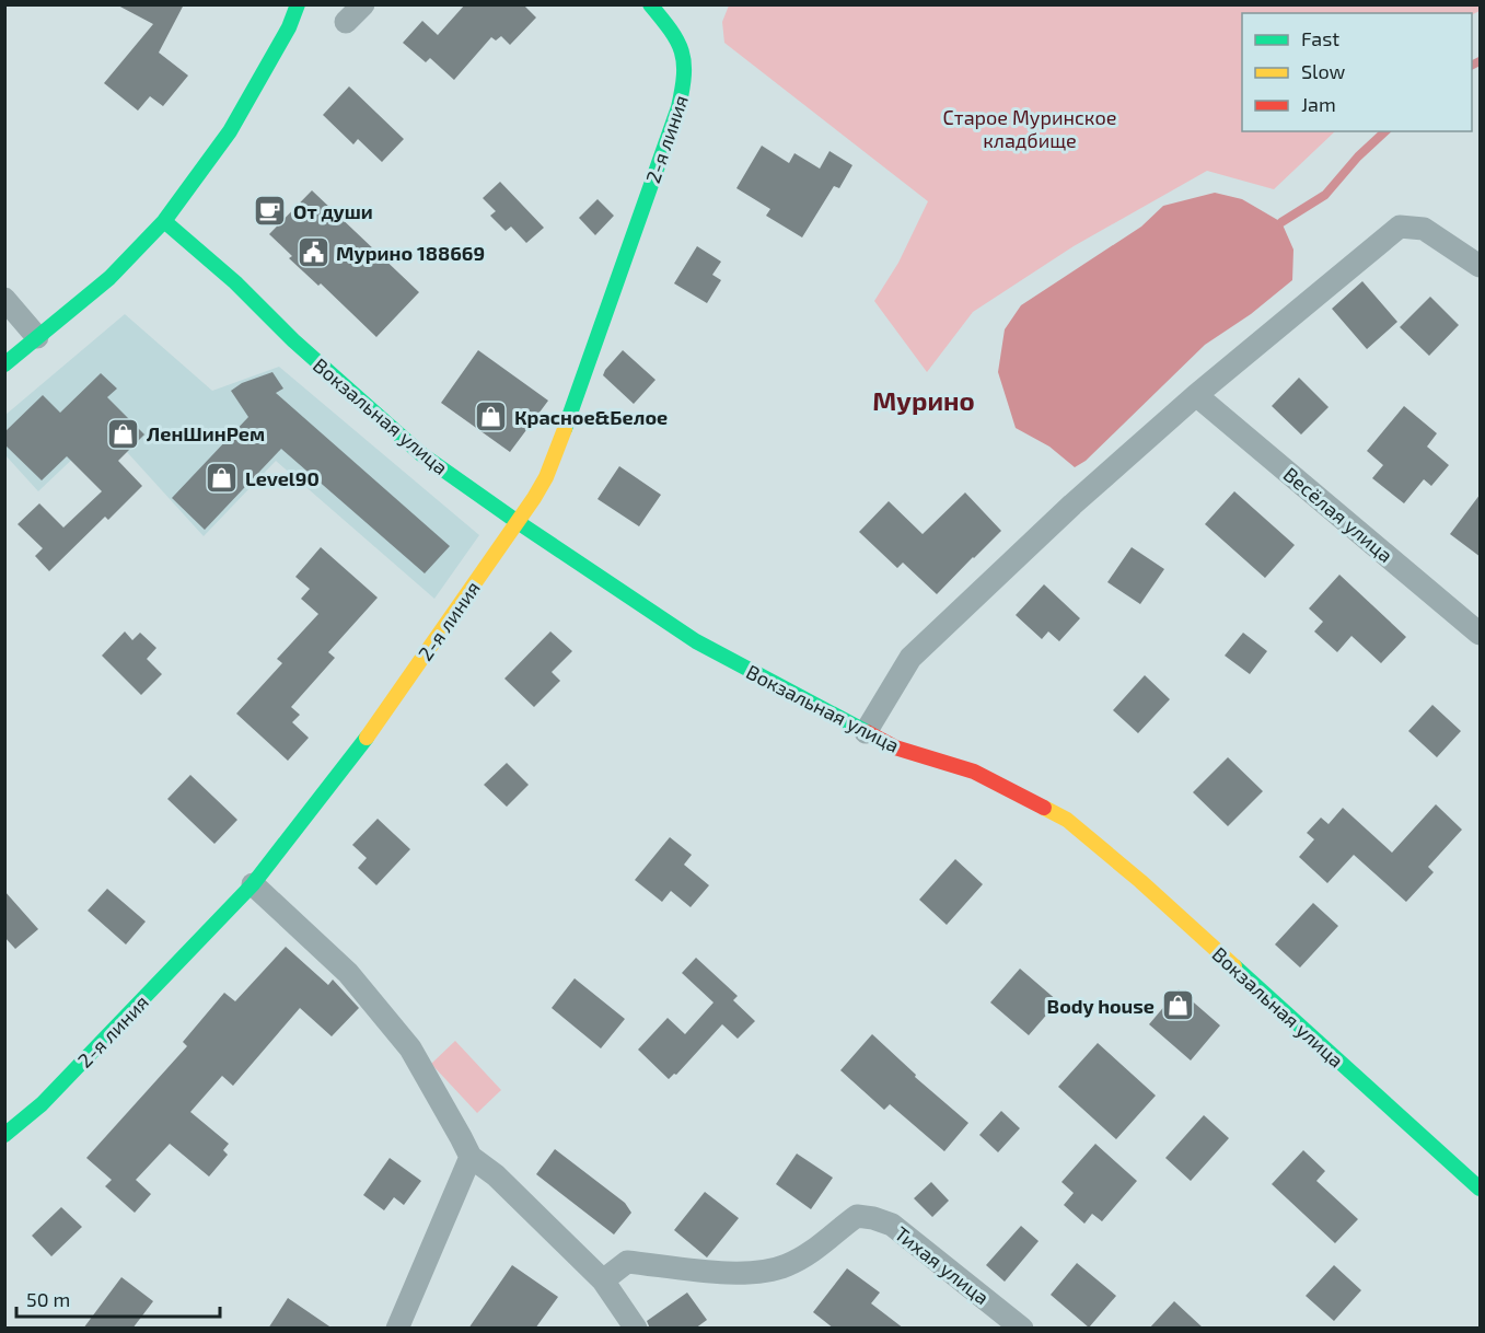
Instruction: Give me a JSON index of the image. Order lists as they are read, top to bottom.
{
  "streets": {
    "street": [
      "2-я линия",
      "Вокзальная улица",
      "Весёлая улица",
      "Тихая улица"
    ]
  },
  "crossings": [
    ["2-я линия", "Вокзальная улица"]
  ],
  "districts": ["Мурино"],
  "parks": ["Старое Муринское кладбище"],
  "places": {
    "cafe": ["От души"],
    "public building": ["Мурино 188669"],
    "shop": [
      "Красное&Белое",
      "ЛенШинРем",
      "Level90",
      "Body house"
    ]
  },
  "legend": ["Fast", "Slow", "Jam"],
  "scale_bar": "50 m"
}
